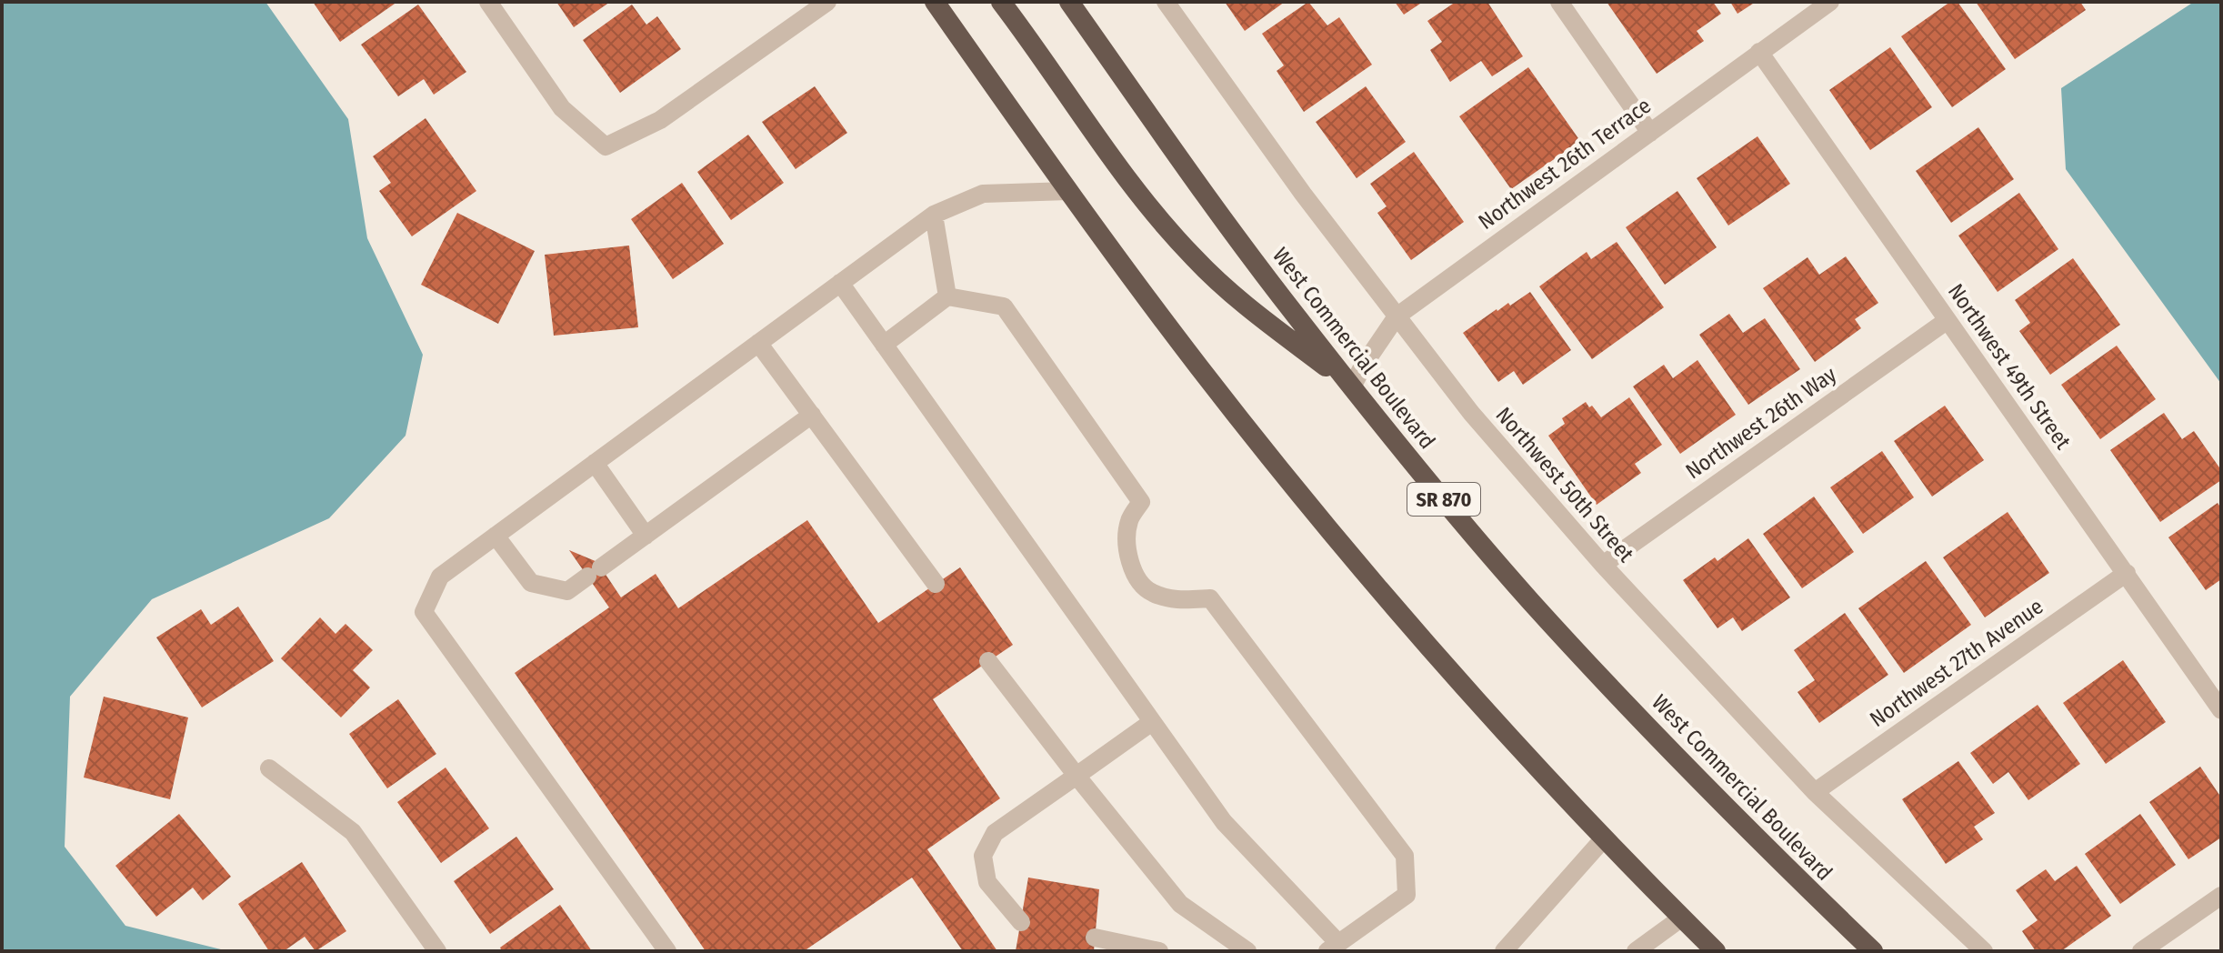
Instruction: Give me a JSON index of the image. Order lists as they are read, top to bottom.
{
  "streets": {
    "highway": ["West Commercial Boulevard", "SR 870"],
    "street": [
      "Northwest 26th Terrace",
      "Northwest 49th Street",
      "Northwest 26th Way",
      "Northwest 50th Street",
      "Northwest 27th Avenue"
    ]
  },
  "crossings": [
    ["Northwest 26th Terrace", "West Commercial Boulevard"],
    ["Northwest 26th Terrace", "Northwest 49th Street"],
    ["Northwest 26th Terrace", "Northwest 50th Street"],
    ["Northwest 49th Street", "Northwest 26th Way"],
    ["Northwest 49th Street", "Northwest 27th Avenue"],
    ["Northwest 26th Way", "Northwest 50th Street"],
    ["Northwest 50th Street", "Northwest 27th Avenue"]
  ]
}
